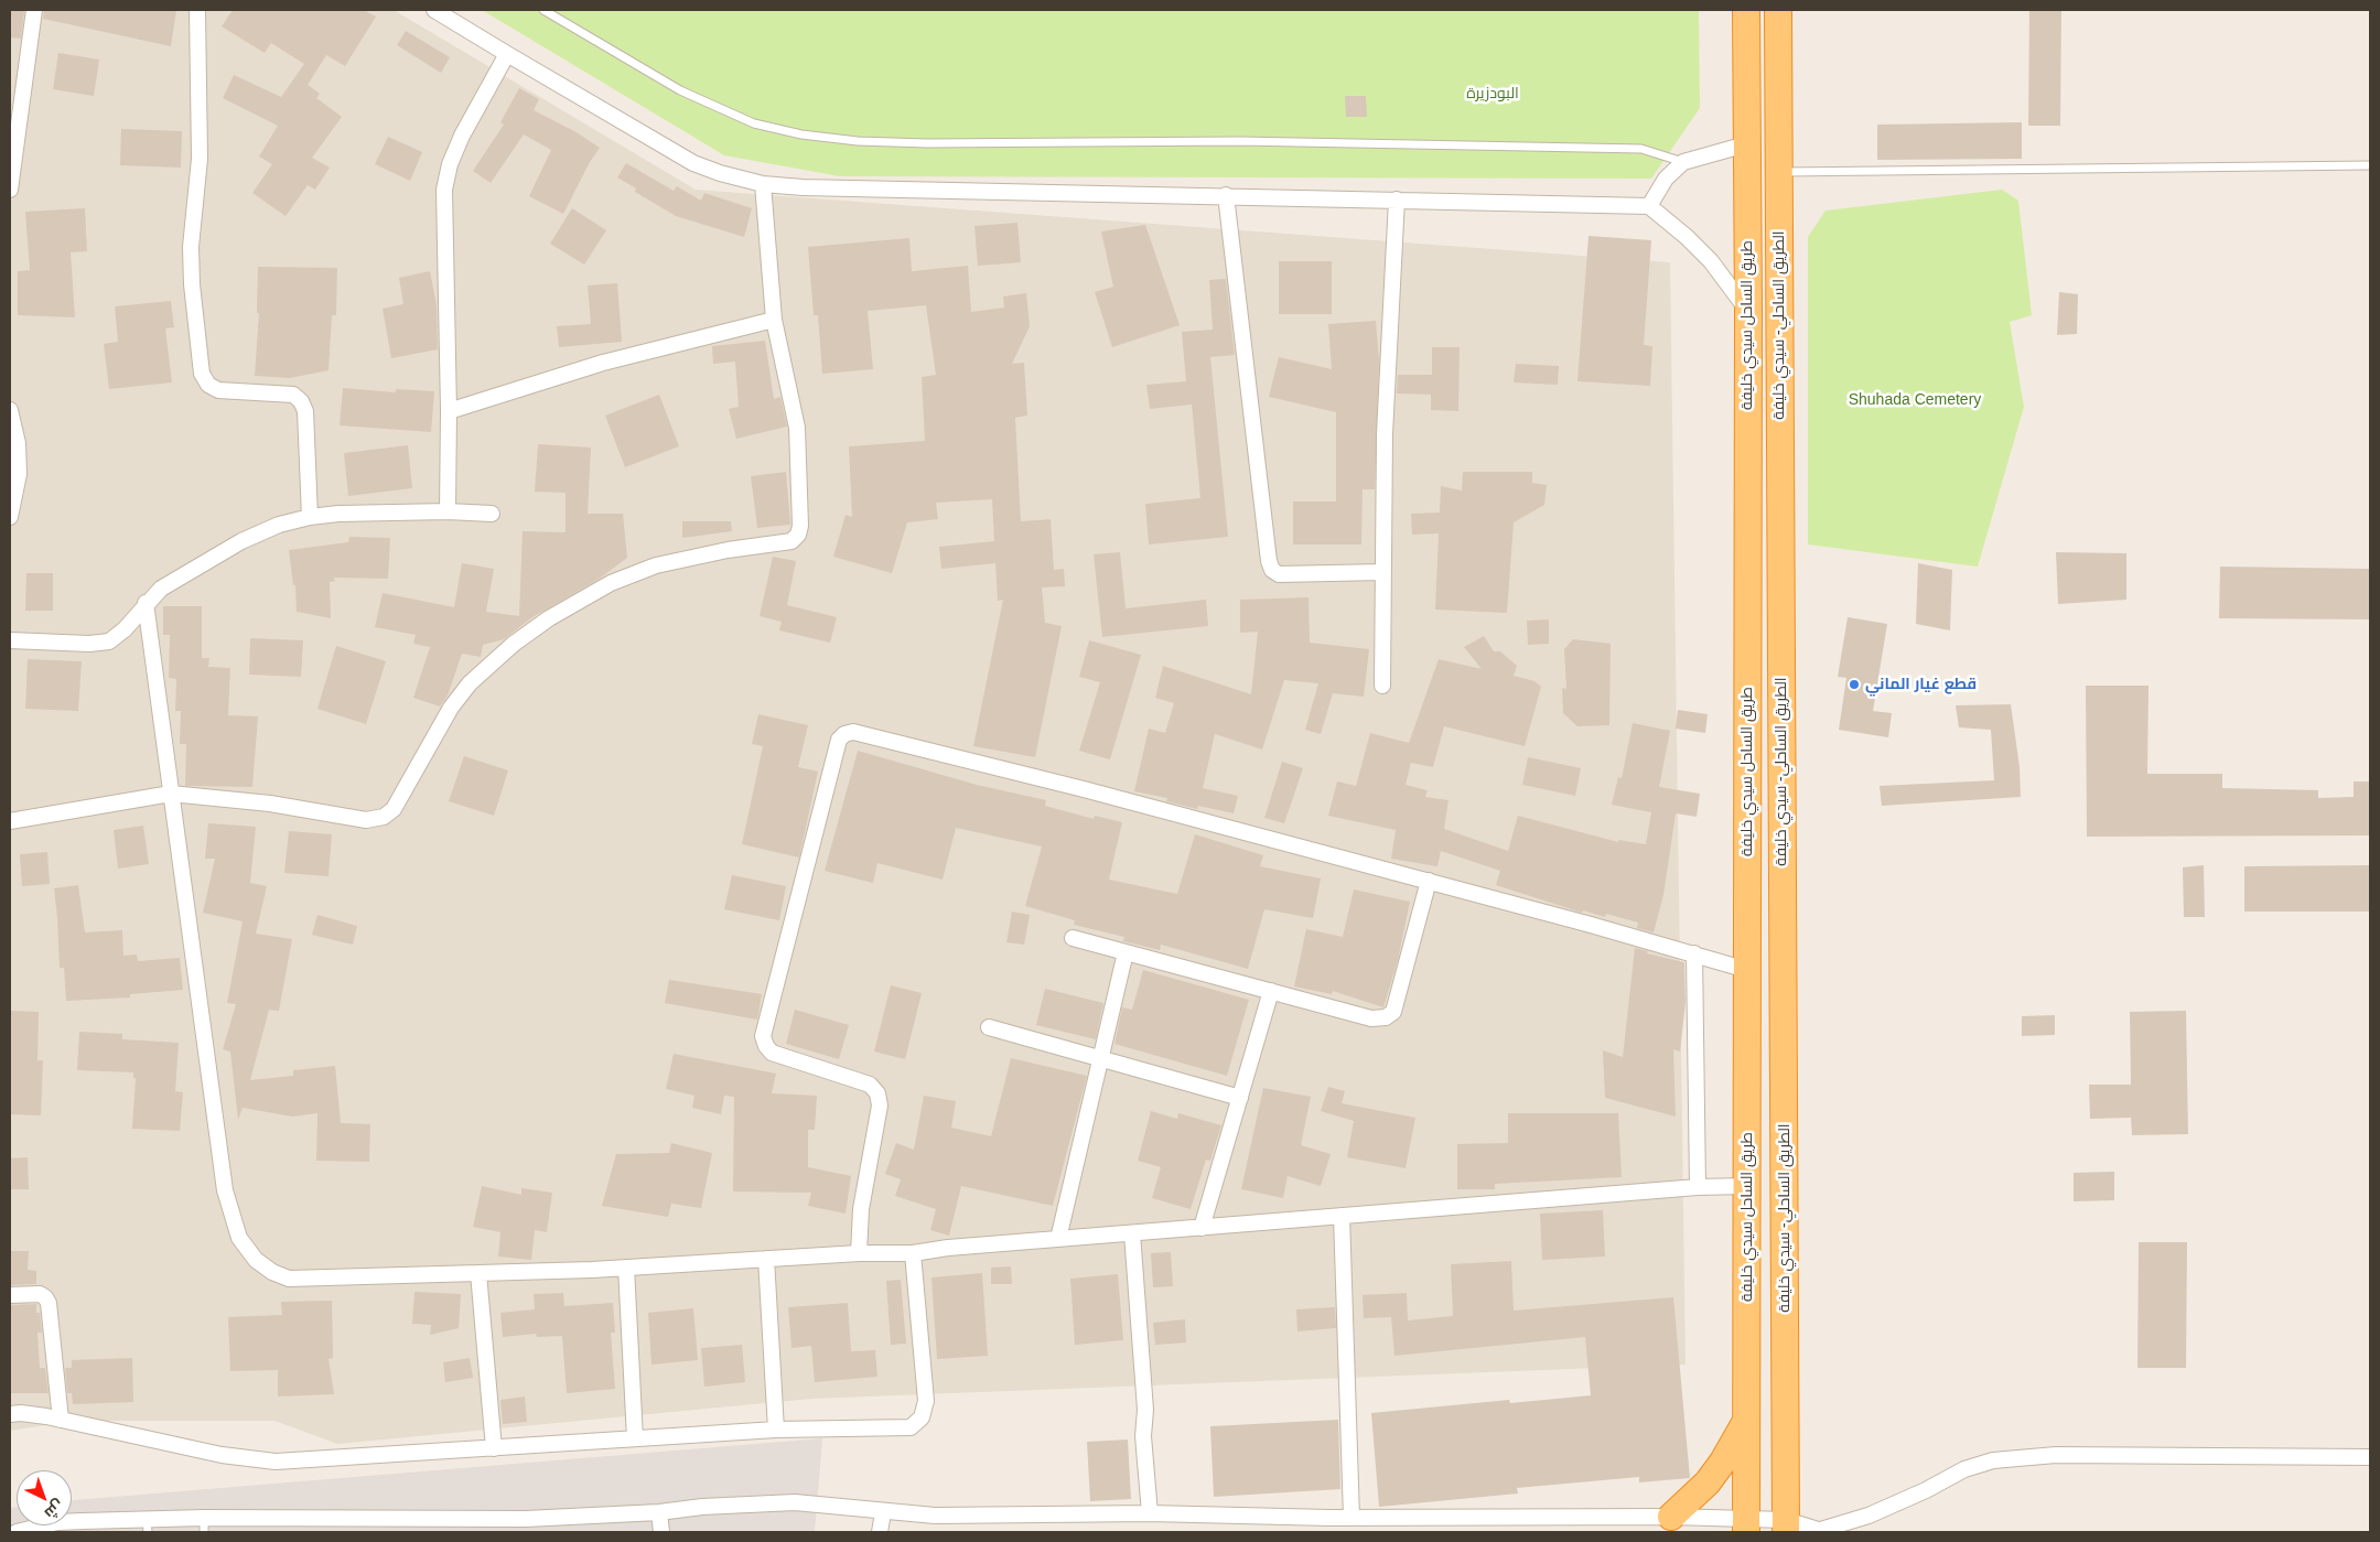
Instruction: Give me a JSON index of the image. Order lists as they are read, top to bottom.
{
  "streets": {
    "highway": ["طريق الساحل سيدي خليفة", "الطريق الساحلي- سيدي خليفة"]
  },
  "parks": ["البودزيرة", "Shuhada Cemetery"],
  "places": ["قطع غيار الماني"],
  "north": "bottom right"
}
